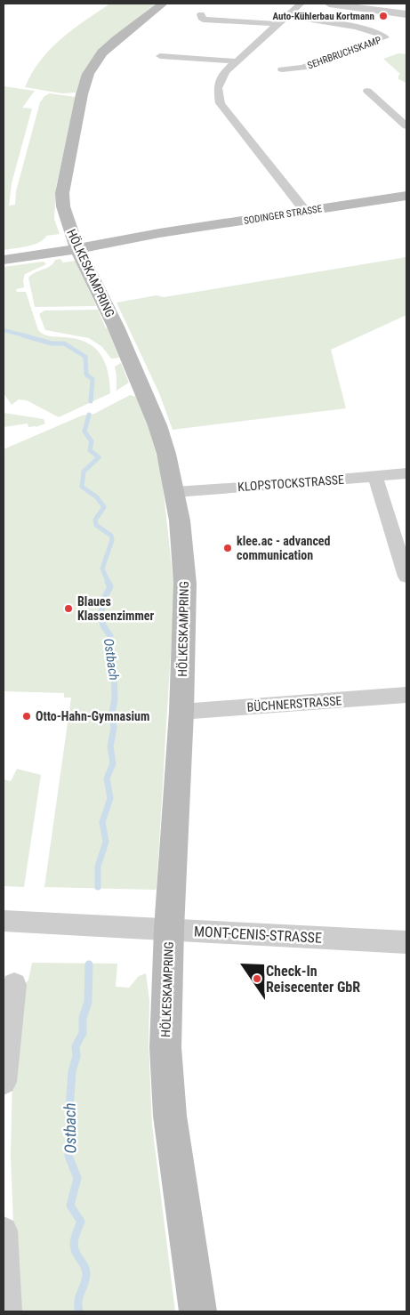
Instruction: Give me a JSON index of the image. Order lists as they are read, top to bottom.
{
  "streets": {
    "main road": ["SODINGER STRASSE", "HÖLKESKAMPRING"],
    "street": [
      "SEHRBRUCHSKAMP",
      "KLOPSTOCKSTRASSE",
      "BÜCHNERSTRASSE",
      "MONT-CENIS-STRASSE"
    ]
  },
  "crossings": [
    ["SODINGER STRASSE", "HÖLKESKAMPRING"],
    ["HÖLKESKAMPRING", "KLOPSTOCKSTRASSE"],
    ["HÖLKESKAMPRING", "BÜCHNERSTRASSE"],
    ["HÖLKESKAMPRING", "MONT-CENIS-STRASSE"]
  ],
  "water": ["Ostbach"],
  "places": [
    "Auto-Kühlerbau Kortmann",
    "klee.ac - advanced communication",
    "Blaues Klassenzimmer",
    "Otto-Hahn-Gymnasium",
    "Check-In Reisecenter GbR"
  ]
}
